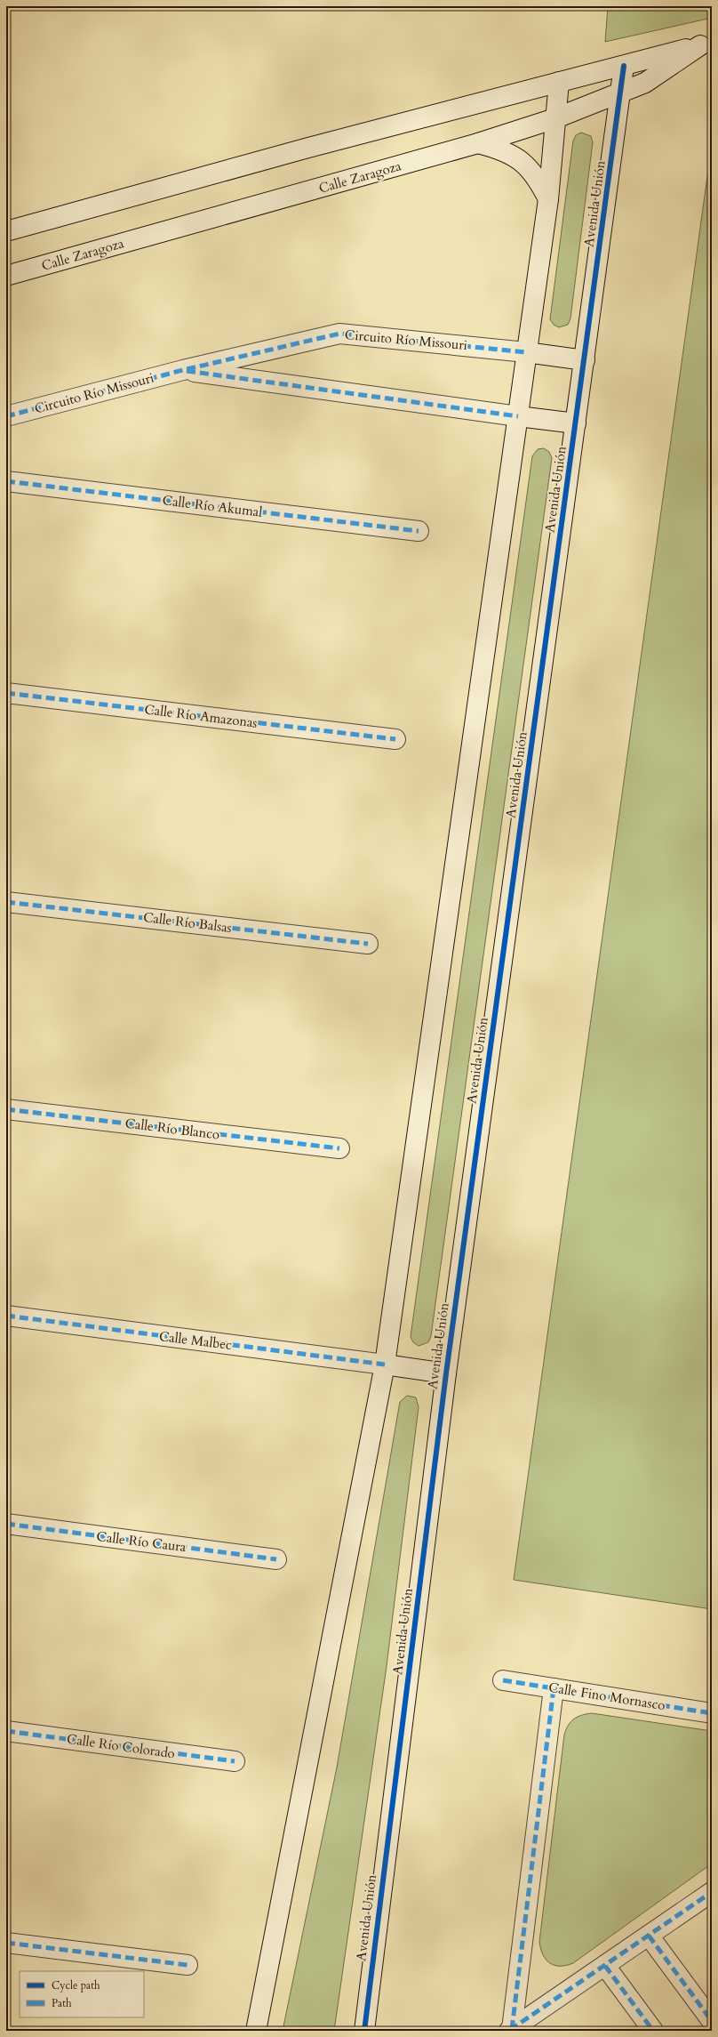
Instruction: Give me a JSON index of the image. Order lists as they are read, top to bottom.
{
  "streets": {
    "street": [
      "Calle Zaragoza",
      "Avenida Unión",
      "Circuito Río Missouri",
      "Calle Río Akumal",
      "Calle Río Amazonas",
      "Calle Río Balsas",
      "Calle Río Blanco",
      "Calle Malbec",
      "Calle Río Caura",
      "Calle Fino Mornasco",
      "Calle Río Colorado"
    ]
  },
  "crossings": [
    ["Calle Zaragoza", "Avenida Unión"],
    ["Avenida Unión", "Circuito Río Missouri"],
    ["Avenida Unión", "Calle Malbec"]
  ],
  "legend": ["Cycle path", "Path"]
}
